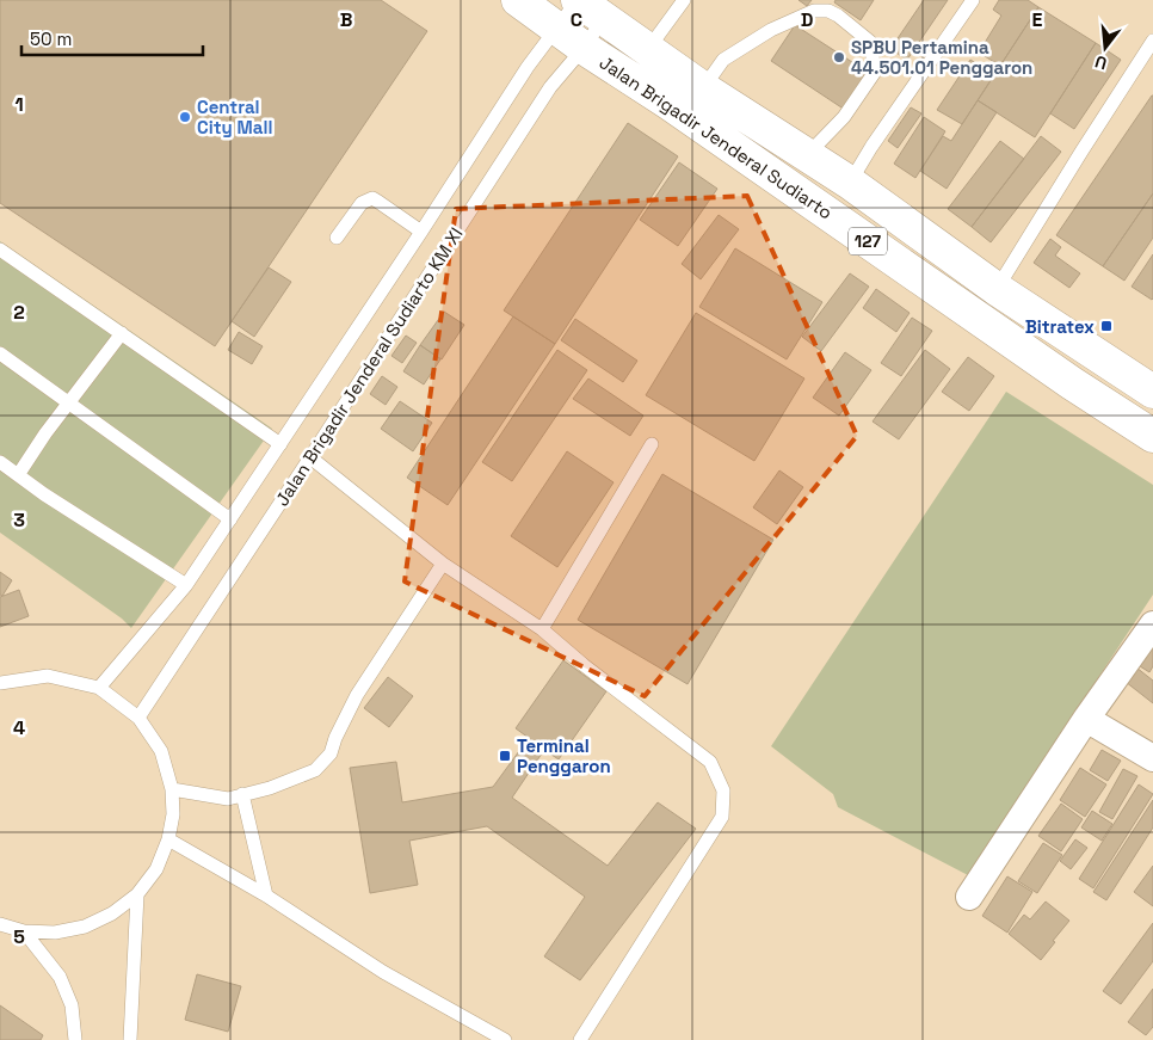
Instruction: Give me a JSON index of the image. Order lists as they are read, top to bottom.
{
  "streets": {
    "main road": ["Jalan Brigadir Jenderal Sudiarto", "127"],
    "lane": ["Jalan Brigadir Jenderal Sudiarto KM XI"]
  },
  "crossings": [
    ["Jalan Brigadir Jenderal Sudiarto", "Jalan Brigadir Jenderal Sudiarto KM XI"]
  ],
  "places": {
    "other": ["SPBU Pertamina 44.501.01 Penggaron", "Central City Mall"],
    "transit": ["Bitratex", "Terminal Penggaron"]
  },
  "scale_bar": "50 m",
  "north": "bottom",
  "grid": {
    "columns": [
      "B",
      "C",
      "D",
      "E"
    ],
    "rows": [
      "1",
      "2",
      "3",
      "4",
      "5"
    ]
  }
}
